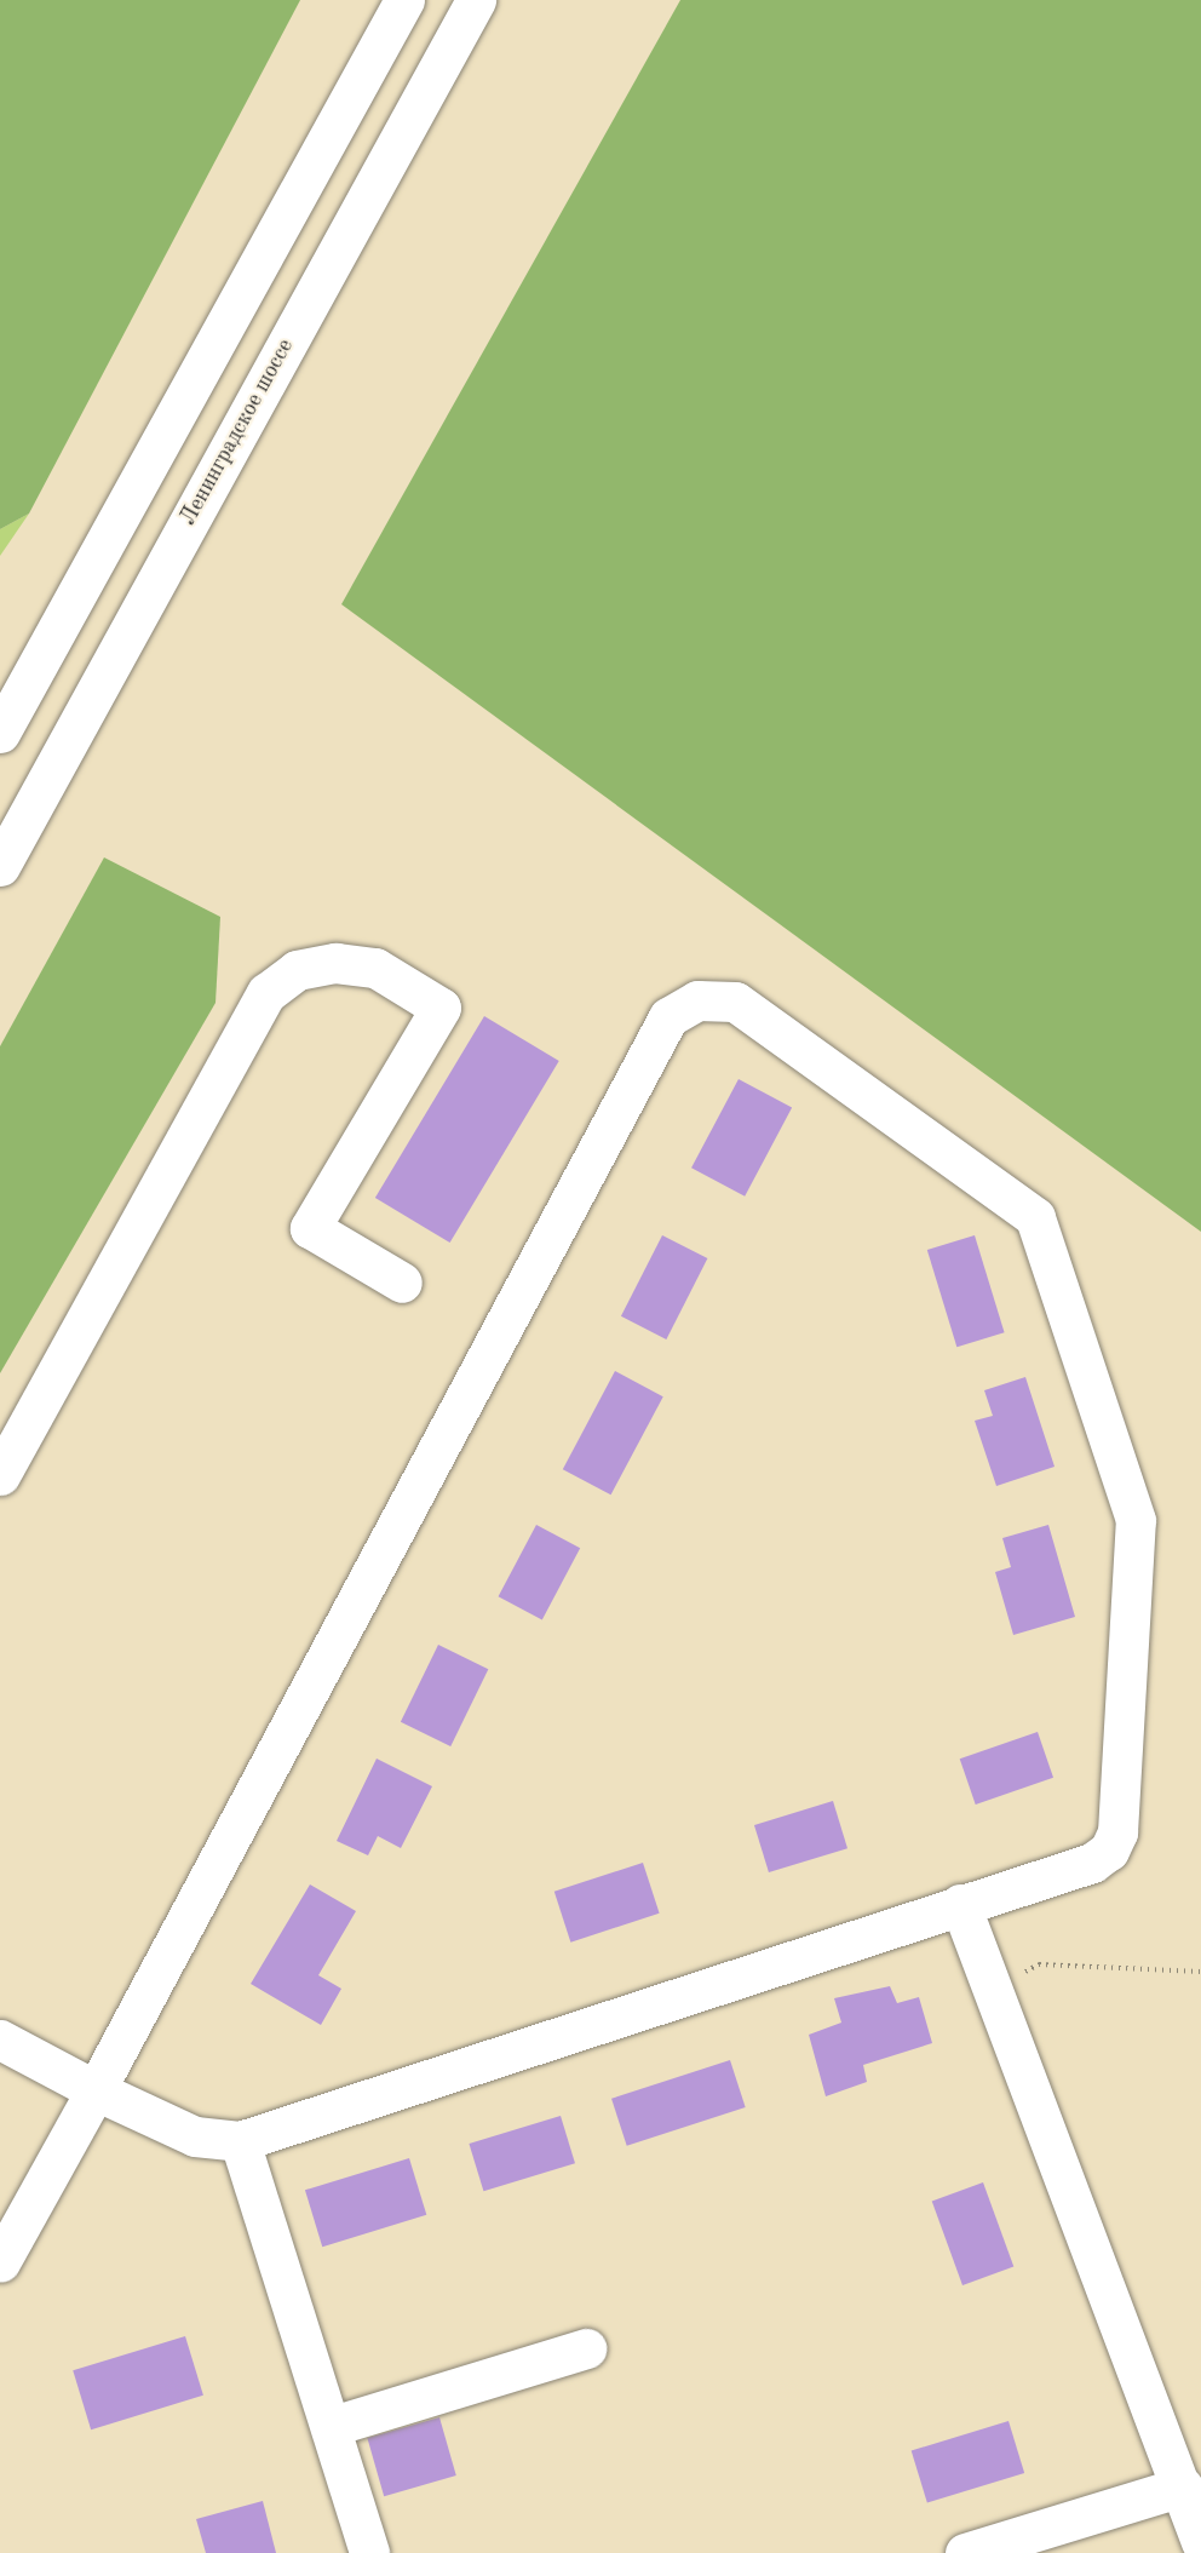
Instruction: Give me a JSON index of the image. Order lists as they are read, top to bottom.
{
  "streets": {
    "main road": ["Ленинградское шоссе"]
  }
}
